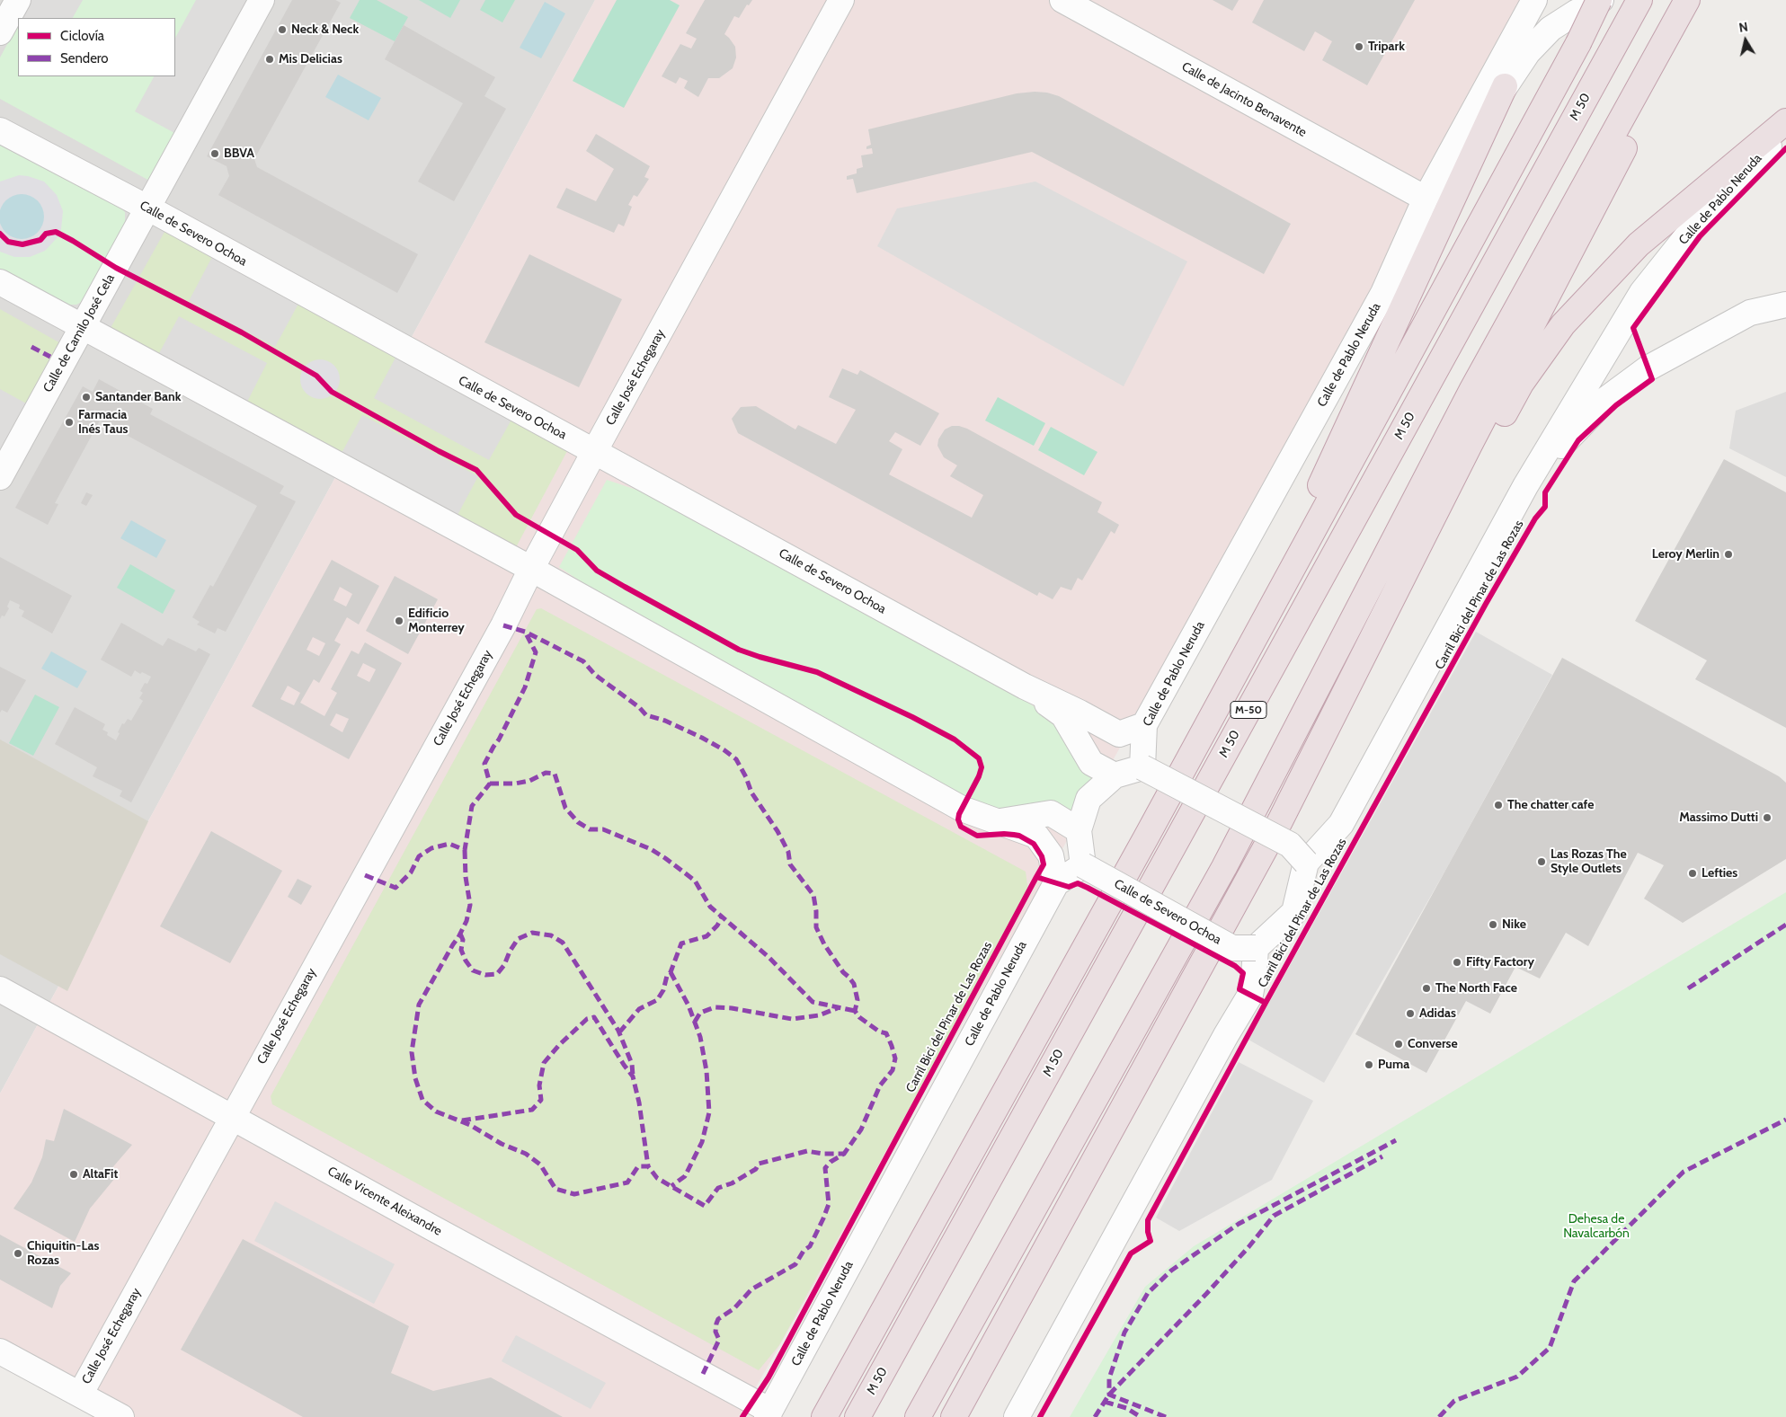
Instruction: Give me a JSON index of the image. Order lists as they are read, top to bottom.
{
  "streets": {
    "highway": ["M 50", "M-50"],
    "street": [
      "Calle de Jacinto Benavente",
      "Calle de Pablo Neruda",
      "Calle de Severo Ochoa",
      "Calle de Camilo José Cela",
      "Calle José Echegaray",
      "Calle Vicente Aleixandre"
    ],
    "cycle path": ["Carril Bici del Pinar de Las Rozas"]
  },
  "crossings": [
    ["Calle de Jacinto Benavente", "Calle de Pablo Neruda"],
    ["Calle de Pablo Neruda", "Calle de Severo Ochoa"],
    ["Calle de Pablo Neruda", "Calle Vicente Aleixandre"],
    ["Calle de Severo Ochoa", "Calle de Camilo José Cela"],
    ["Calle de Severo Ochoa", "Calle José Echegaray"],
    ["Calle José Echegaray", "Calle Vicente Aleixandre"]
  ],
  "parks": ["Dehesa de Navalcarbón"],
  "places": [
    "Neck & Neck",
    "Tripark",
    "Mis Delicias",
    "BBVA",
    "Santander Bank",
    "Farmacia Inés Taus",
    "Leroy Merlin",
    "Edificio Monterrey",
    "The chatter cafe",
    "Massimo Dutti",
    "Las Rozas The Style Outlets",
    "Lefties",
    "Nike",
    "Fifty Factory",
    "The North Face",
    "Adidas",
    "Converse",
    "Puma",
    "AltaFit",
    "Chiquitin-Las Rozas"
  ],
  "legend": ["Ciclovía", "Sendero"],
  "north": "top"
}
